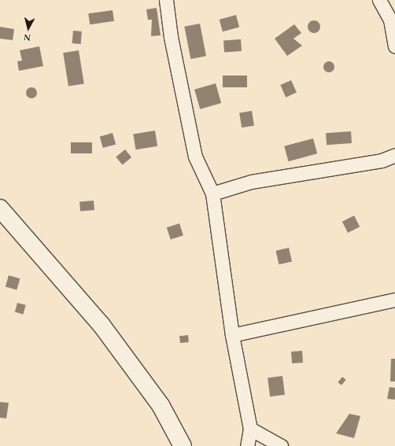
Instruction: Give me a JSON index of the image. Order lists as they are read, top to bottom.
{
  "north": "bottom"
}
